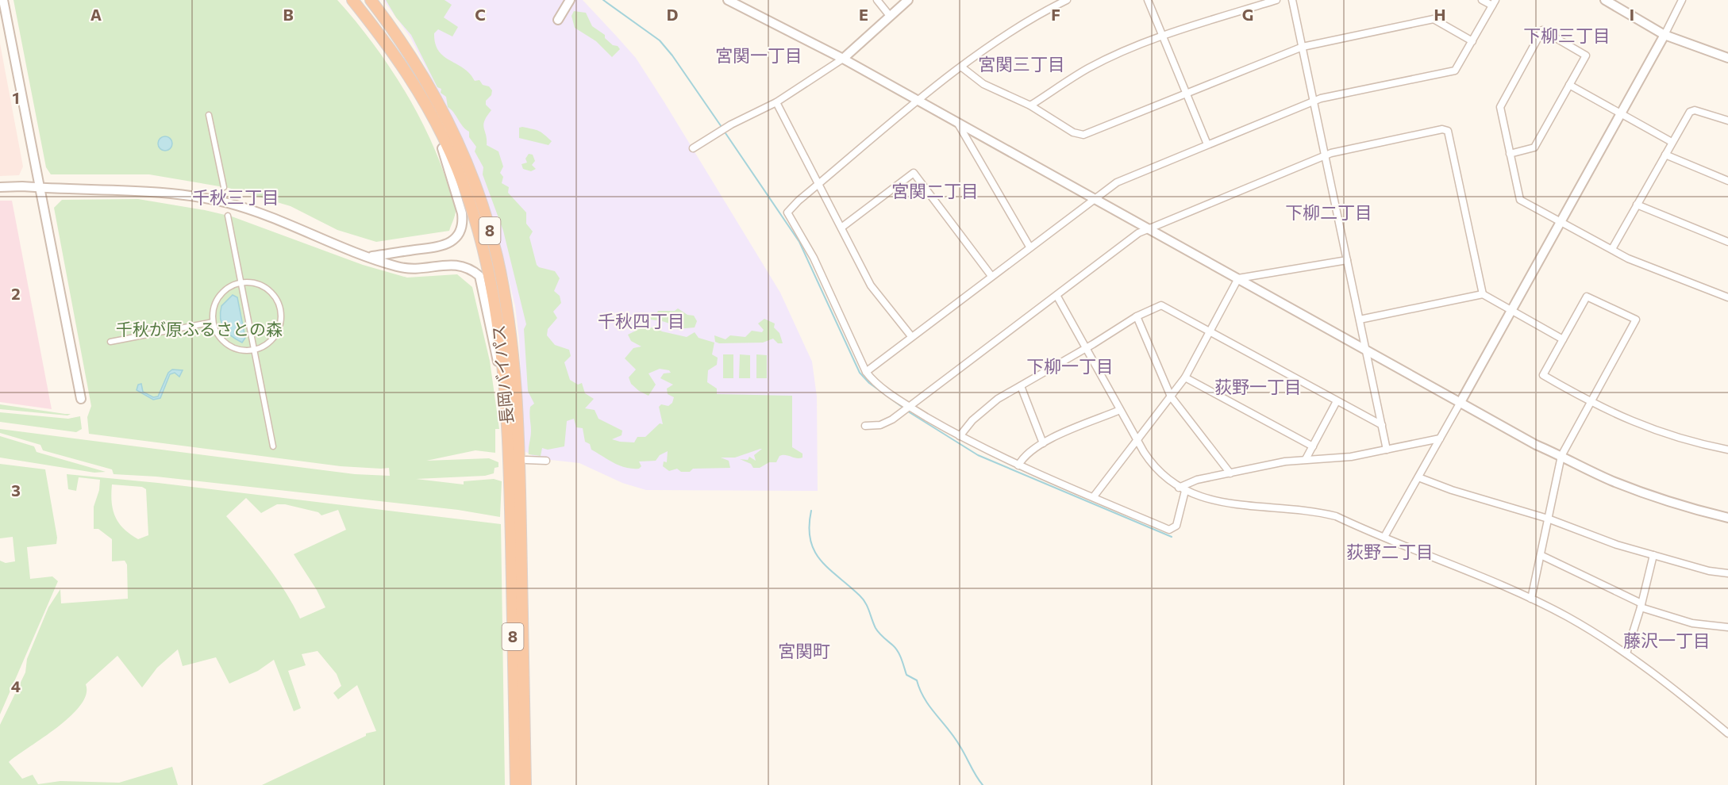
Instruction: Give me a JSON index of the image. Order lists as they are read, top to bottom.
{
  "streets": {
    "highway": ["8", "長岡バイパス"]
  },
  "districts": [
    "下柳三丁目",
    "宮関一丁目",
    "宮関三丁目",
    "宮関二丁目",
    "千秋三丁目",
    "下柳二丁目",
    "千秋四丁目",
    "下柳一丁目",
    "荻野一丁目",
    "荻野二丁目",
    "藤沢一丁目",
    "宮関町"
  ],
  "parks": ["千秋が原ふるさとの森"],
  "grid": {
    "columns": [
      "A",
      "B",
      "C",
      "D",
      "E",
      "F",
      "G",
      "H",
      "I"
    ],
    "rows": [
      "1",
      "2",
      "3",
      "4"
    ]
  }
}
